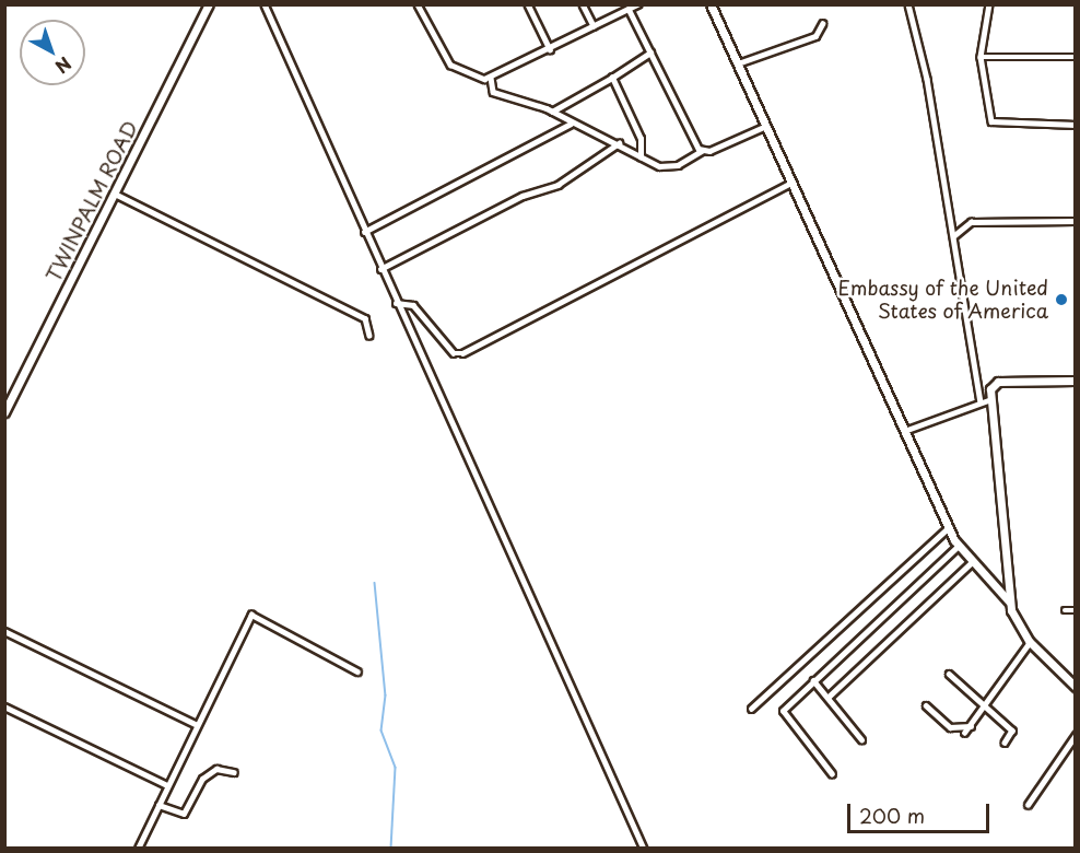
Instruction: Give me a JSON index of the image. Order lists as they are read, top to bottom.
{
  "streets": {
    "street": ["TWINPALM ROAD"]
  },
  "places": ["Embassy of the United States of America"],
  "scale_bar": "200 m",
  "north": "bottom right"
}
